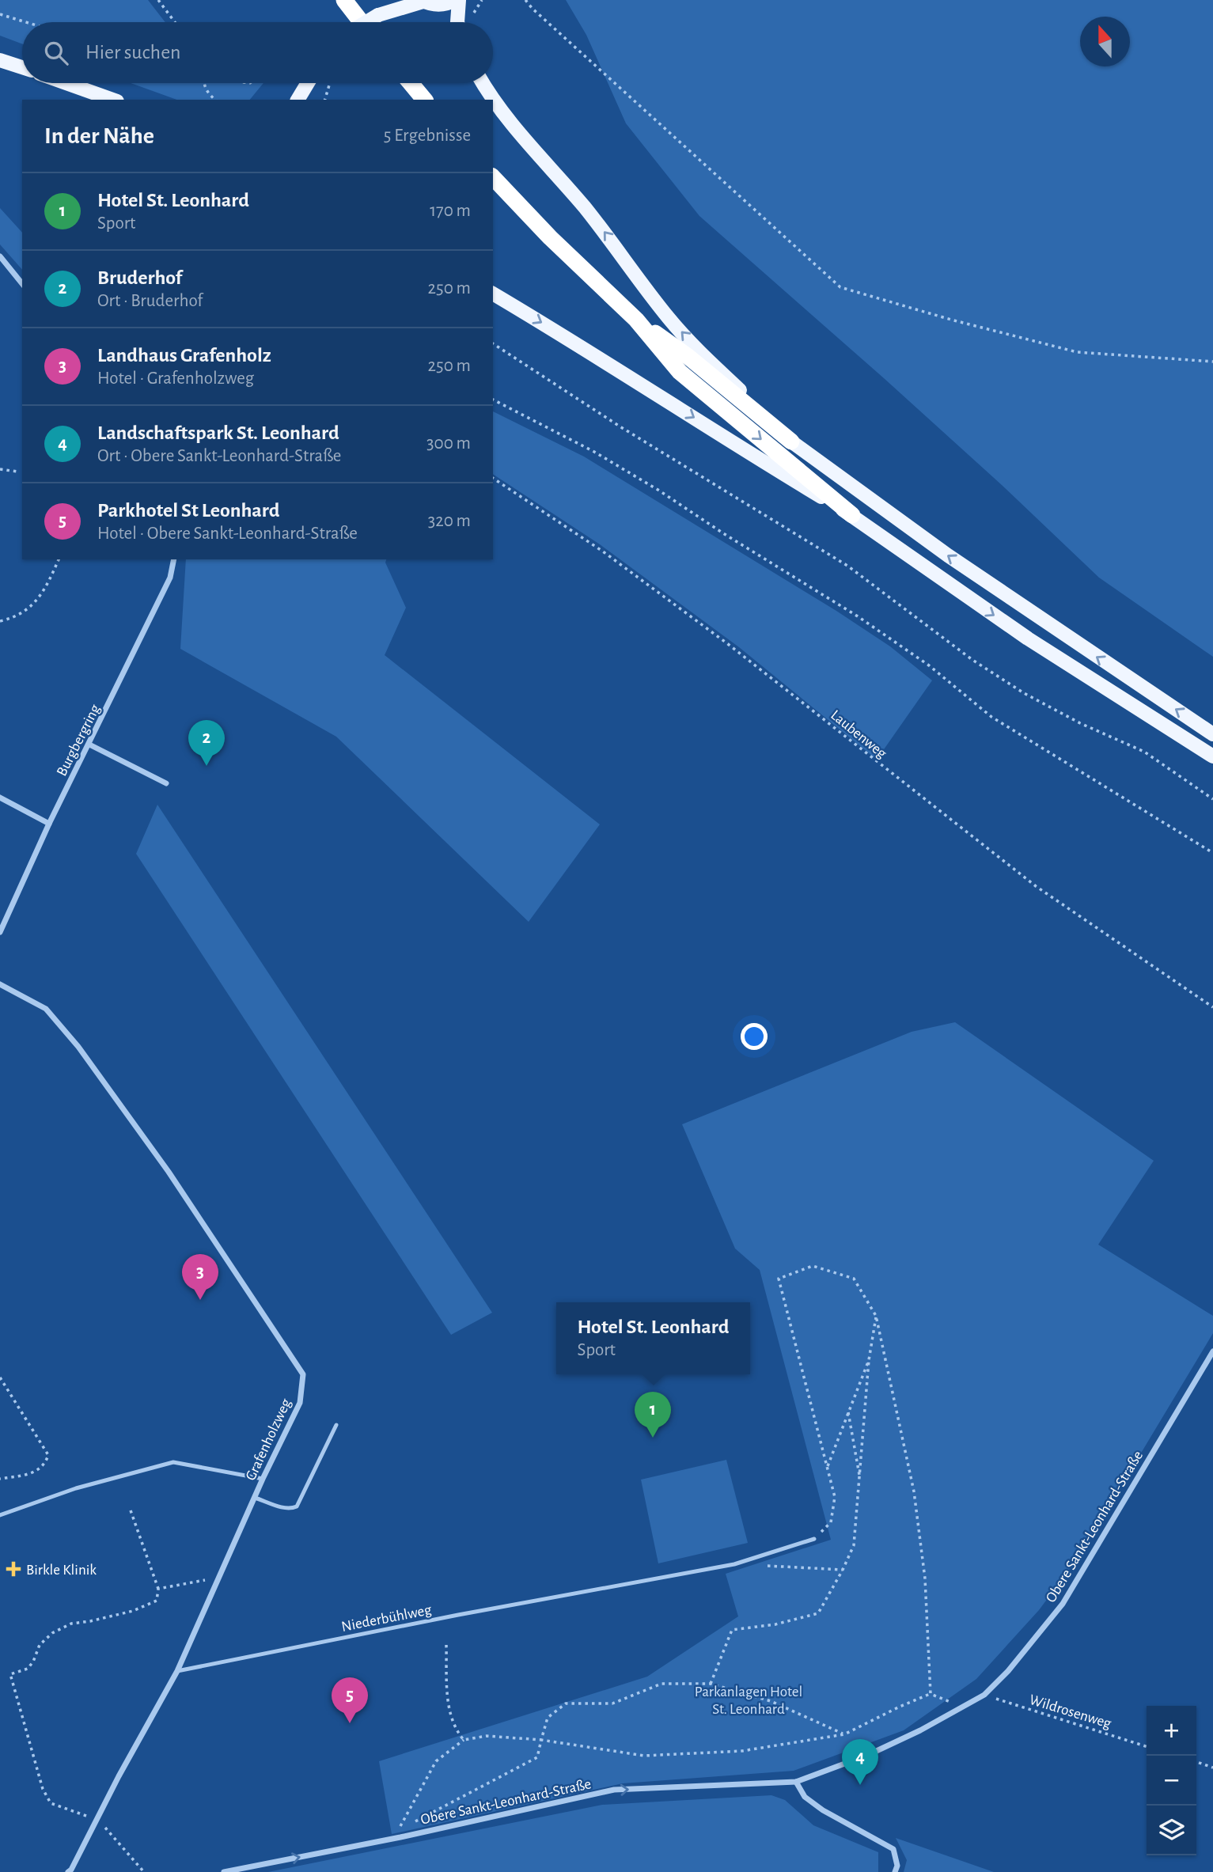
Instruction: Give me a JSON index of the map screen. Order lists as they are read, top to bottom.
{
  "streets": {
    "street": ["Burgbergring", "Grafenholzweg", "Obere Sankt-Leonhard-Straße"],
    "lane": ["Niederbühlweg"],
    "path": ["Laubenweg", "Wildrosenweg"]
  },
  "crossings": [
    ["Grafenholzweg", "Niederbühlweg"],
    ["Obere Sankt-Leonhard-Straße", "Wildrosenweg"]
  ],
  "one_way": ["Obere Sankt-Leonhard-Straße"],
  "parks": ["Parkanlagen Hotel St. Leonhard"],
  "places": {
    "health": ["Birkle Klinik"]
  },
  "north": "top",
  "page": {
    "search": "Hier suchen",
    "heading": ["In der Nähe", "5 Ergebnisse"],
    "list": [
      {
        "mark": "1",
        "name": "Hotel St. Leonhard",
        "note": "Sport",
        "value": "170 m"
      },
      {
        "mark": "2",
        "name": "Bruderhof",
        "note": "Ort · Bruderhof",
        "value": "250 m"
      },
      {
        "mark": "3",
        "name": "Landhaus Grafenholz",
        "note": "Hotel · Grafenholzweg",
        "value": "250 m"
      },
      {
        "mark": "4",
        "name": "Landschaftspark St. Leonhard",
        "note": "Ort · Obere Sankt-Leonhard-Straße",
        "value": "300 m"
      },
      {
        "mark": "5",
        "name": "Parkhotel St Leonhard",
        "note": "Hotel · Obere Sankt-Leonhard-Straße",
        "value": "320 m"
      }
    ],
    "pins": [
      "2",
      "3",
      "1",
      "5",
      "4"
    ],
    "popup": ["Hotel St. Leonhard", "Sport"],
    "map_buttons": ["+", "−"]
  }
}
